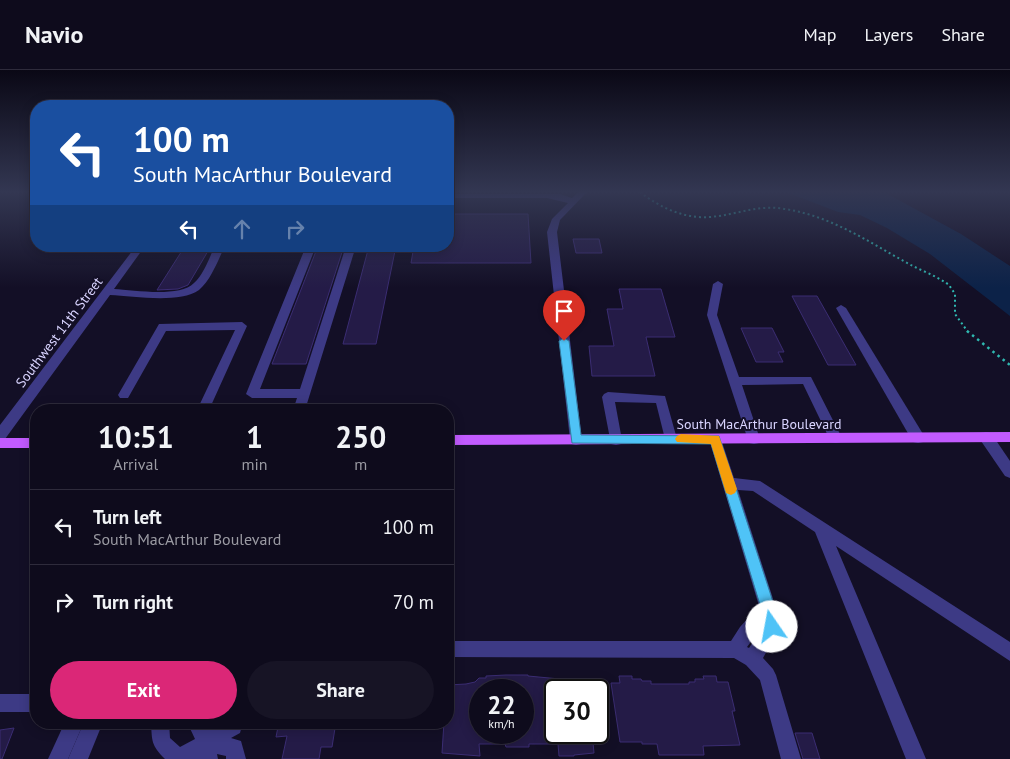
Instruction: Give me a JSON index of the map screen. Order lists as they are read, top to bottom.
{
  "streets": {
    "main road": ["South MacArthur Boulevard"],
    "street": ["Southwest 11th Street"]
  },
  "page": {
    "header": "Navio",
    "nav": ["Map", "Layers", "Share"],
    "turn": ["100 m", "South MacArthur Boulevard"],
    "eta": [
      "10:51",
      "Arrival",
      "1",
      "min",
      "250",
      "m"
    ],
    "list": [
      {
        "name": "Turn left",
        "note": "South MacArthur Boulevard",
        "value": "100 m"
      },
      {
        "name": "Turn right",
        "value": "70 m"
      }
    ],
    "buttons": ["Exit", "Share"],
    "speed": "22 km/h",
    "limit": "30"
  }
}
